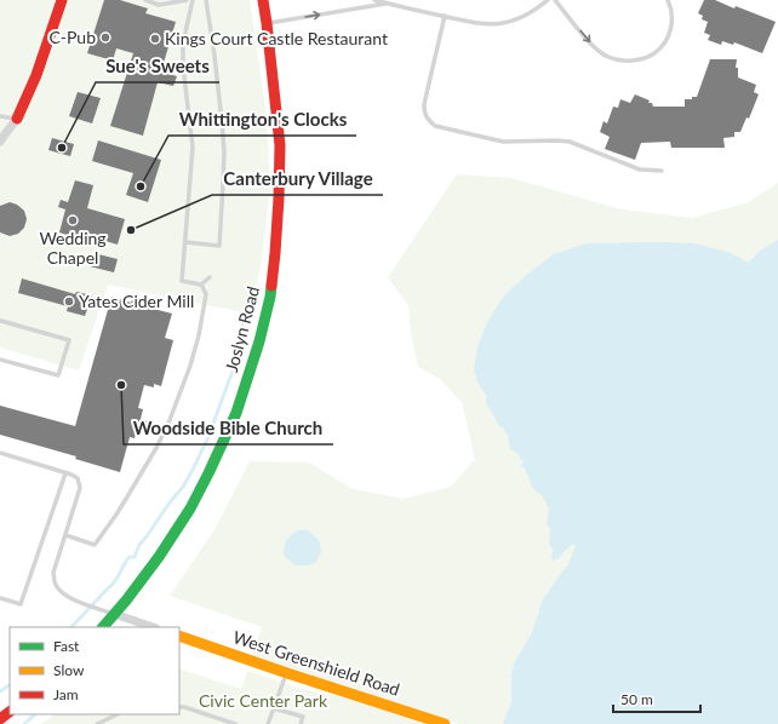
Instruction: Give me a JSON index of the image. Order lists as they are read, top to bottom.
{
  "streets": {
    "street": ["Joslyn Road", "West Greenshield Road"]
  },
  "parks": ["Civic Center Park"],
  "places": [
    "C-Pub",
    "Kings Court Castle Restaurant",
    "Sue's Sweets",
    "Whittington's Clocks",
    "Wedding Chapel",
    "Canterbury Village",
    "Yates Cider Mill",
    "Woodside Bible Church"
  ],
  "legend": ["Fast", "Slow", "Jam"],
  "scale_bar": "50 m"
}
